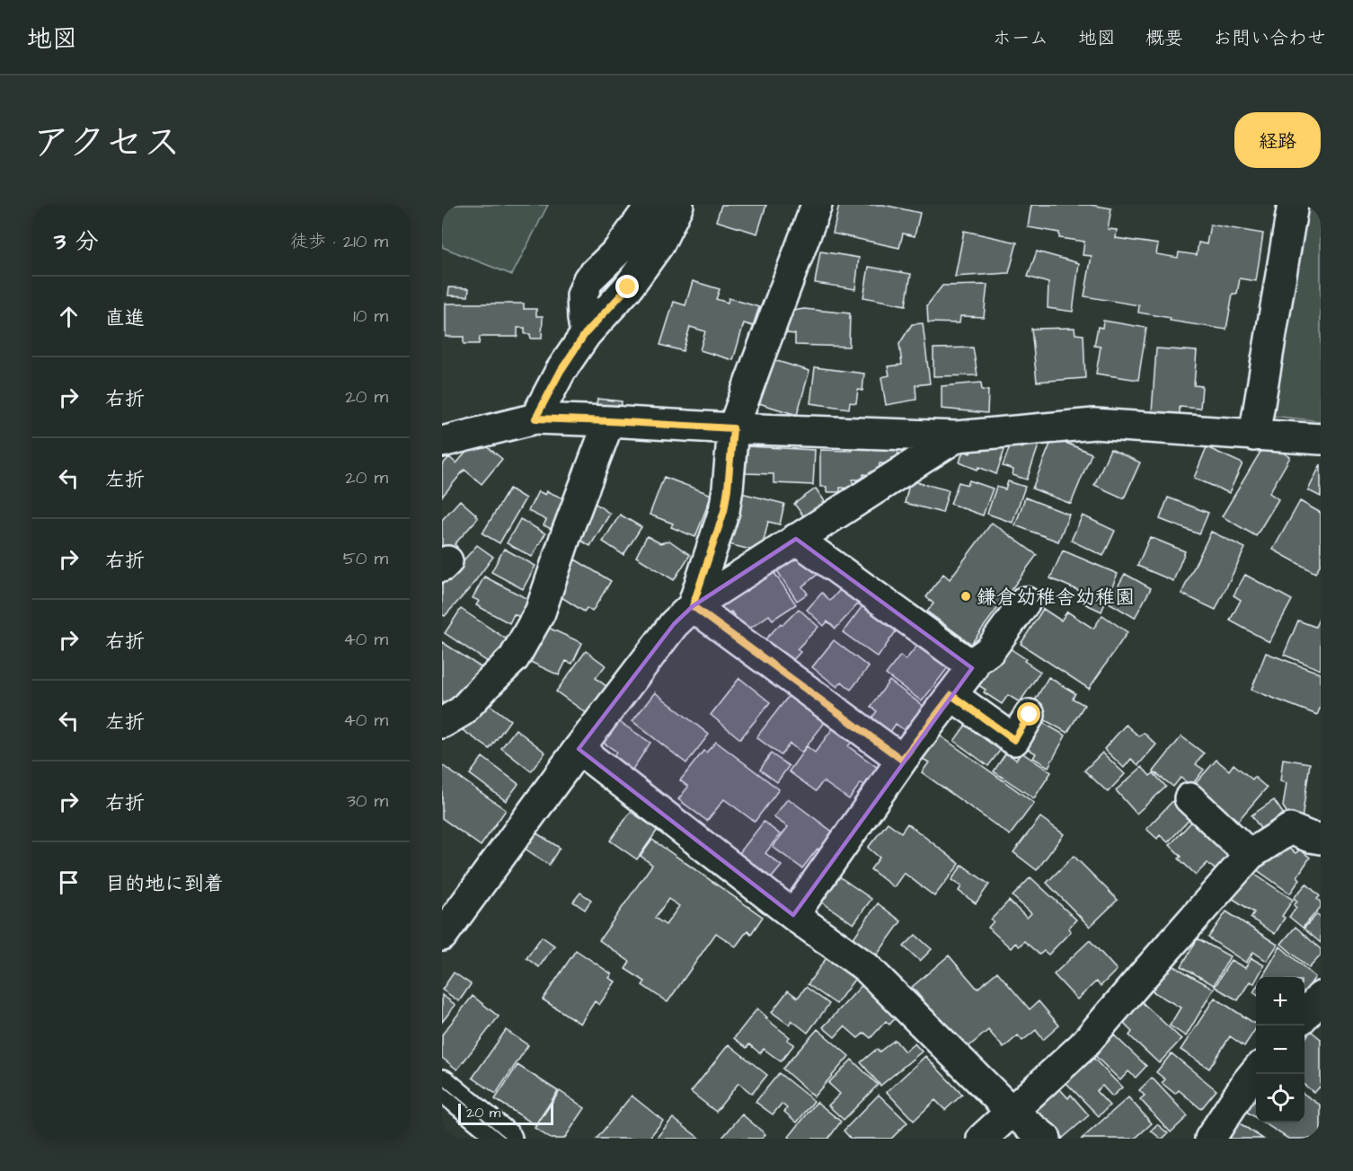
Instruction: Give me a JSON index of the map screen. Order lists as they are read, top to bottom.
{
  "places": ["鎌倉幼稚舎幼稚園"],
  "scale_bar": "20 m",
  "page": {
    "header": "地図",
    "nav": [
      "ホーム",
      "地図",
      "概要",
      "お問い合わせ"
    ],
    "title": "アクセス",
    "buttons": "経路",
    "heading": ["3 分", "徒歩 · 210 m"],
    "list": [
      ["直進", "10 m"],
      ["右折", "20 m"],
      ["左折", "20 m"],
      ["右折", "50 m"],
      ["右折", "40 m"],
      ["左折", "40 m"],
      ["右折", "30 m"],
      "目的地に到着"
    ],
    "map_buttons": ["+", "−"],
    "scale": "20 m"
  }
}
